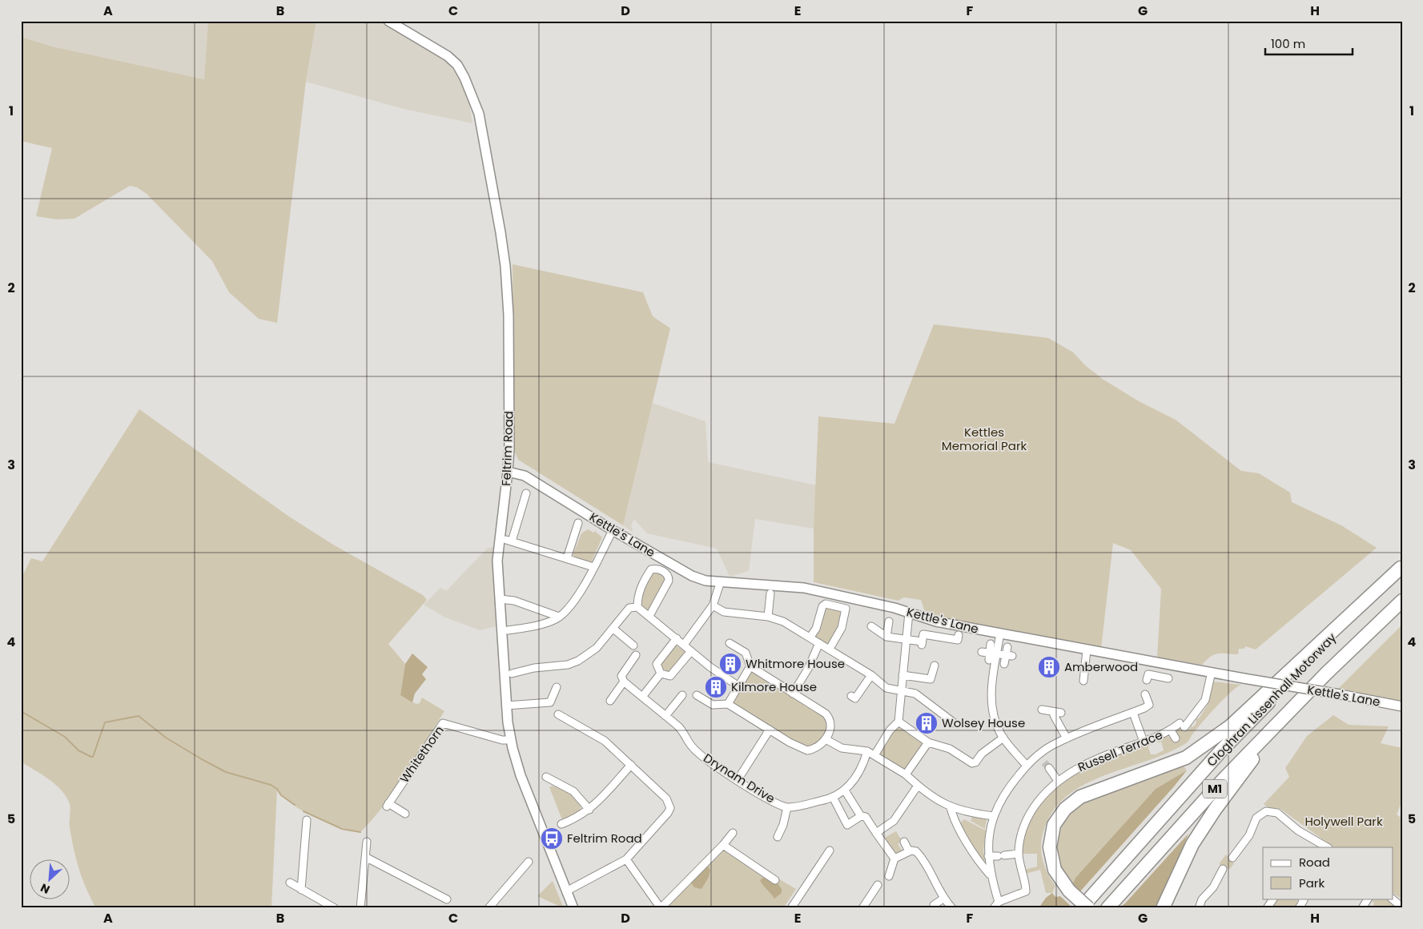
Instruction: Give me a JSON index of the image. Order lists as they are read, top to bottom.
{
  "streets": {
    "highway": ["Cloghran Lissenhall Motorway", "M1"],
    "street": [
      "Feltrim Road",
      "Kettle's Lane",
      "Russell Terrace",
      "Whitethorn",
      "Drynam Drive"
    ]
  },
  "crossings": [
    ["Feltrim Road", "Kettle's Lane"],
    ["Feltrim Road", "Whitethorn"],
    ["Kettle's Lane", "Russell Terrace"]
  ],
  "parks": ["Kettles Memorial Park", "Holywell Park"],
  "places": {
    "building": [
      "Whitmore House",
      "Amberwood",
      "Kilmore House",
      "Wolsey House"
    ],
    "bus stop": ["Feltrim Road"]
  },
  "legend": ["Road", "Park"],
  "scale_bar": "100 m",
  "north": "bottom left",
  "grid": {
    "columns": [
      "A",
      "B",
      "C",
      "D",
      "E",
      "F",
      "G",
      "H"
    ],
    "rows": [
      "1",
      "2",
      "3",
      "4",
      "5"
    ]
  }
}
